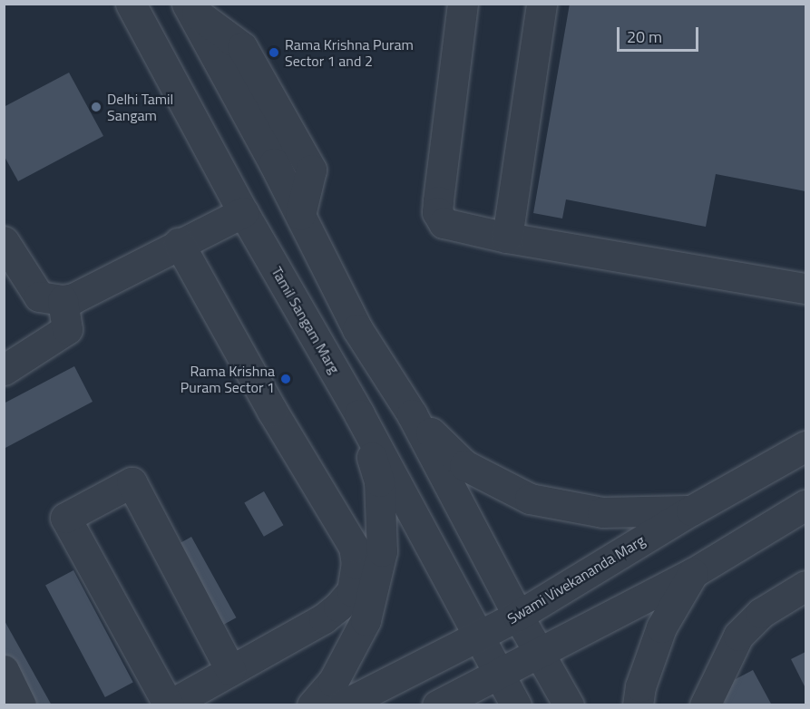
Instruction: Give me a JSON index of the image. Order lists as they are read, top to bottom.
{
  "streets": {
    "street": ["Tamil Sangam Marg", "Swami Vivekananda Marg"]
  },
  "crossings": [
    ["Tamil Sangam Marg", "Swami Vivekananda Marg"]
  ],
  "places": ["Rama Krishna Puram Sector 1 and 2", "Delhi Tamil Sangam", "Rama Krishna Puram Sector 1"],
  "scale_bar": "20 m"
}
